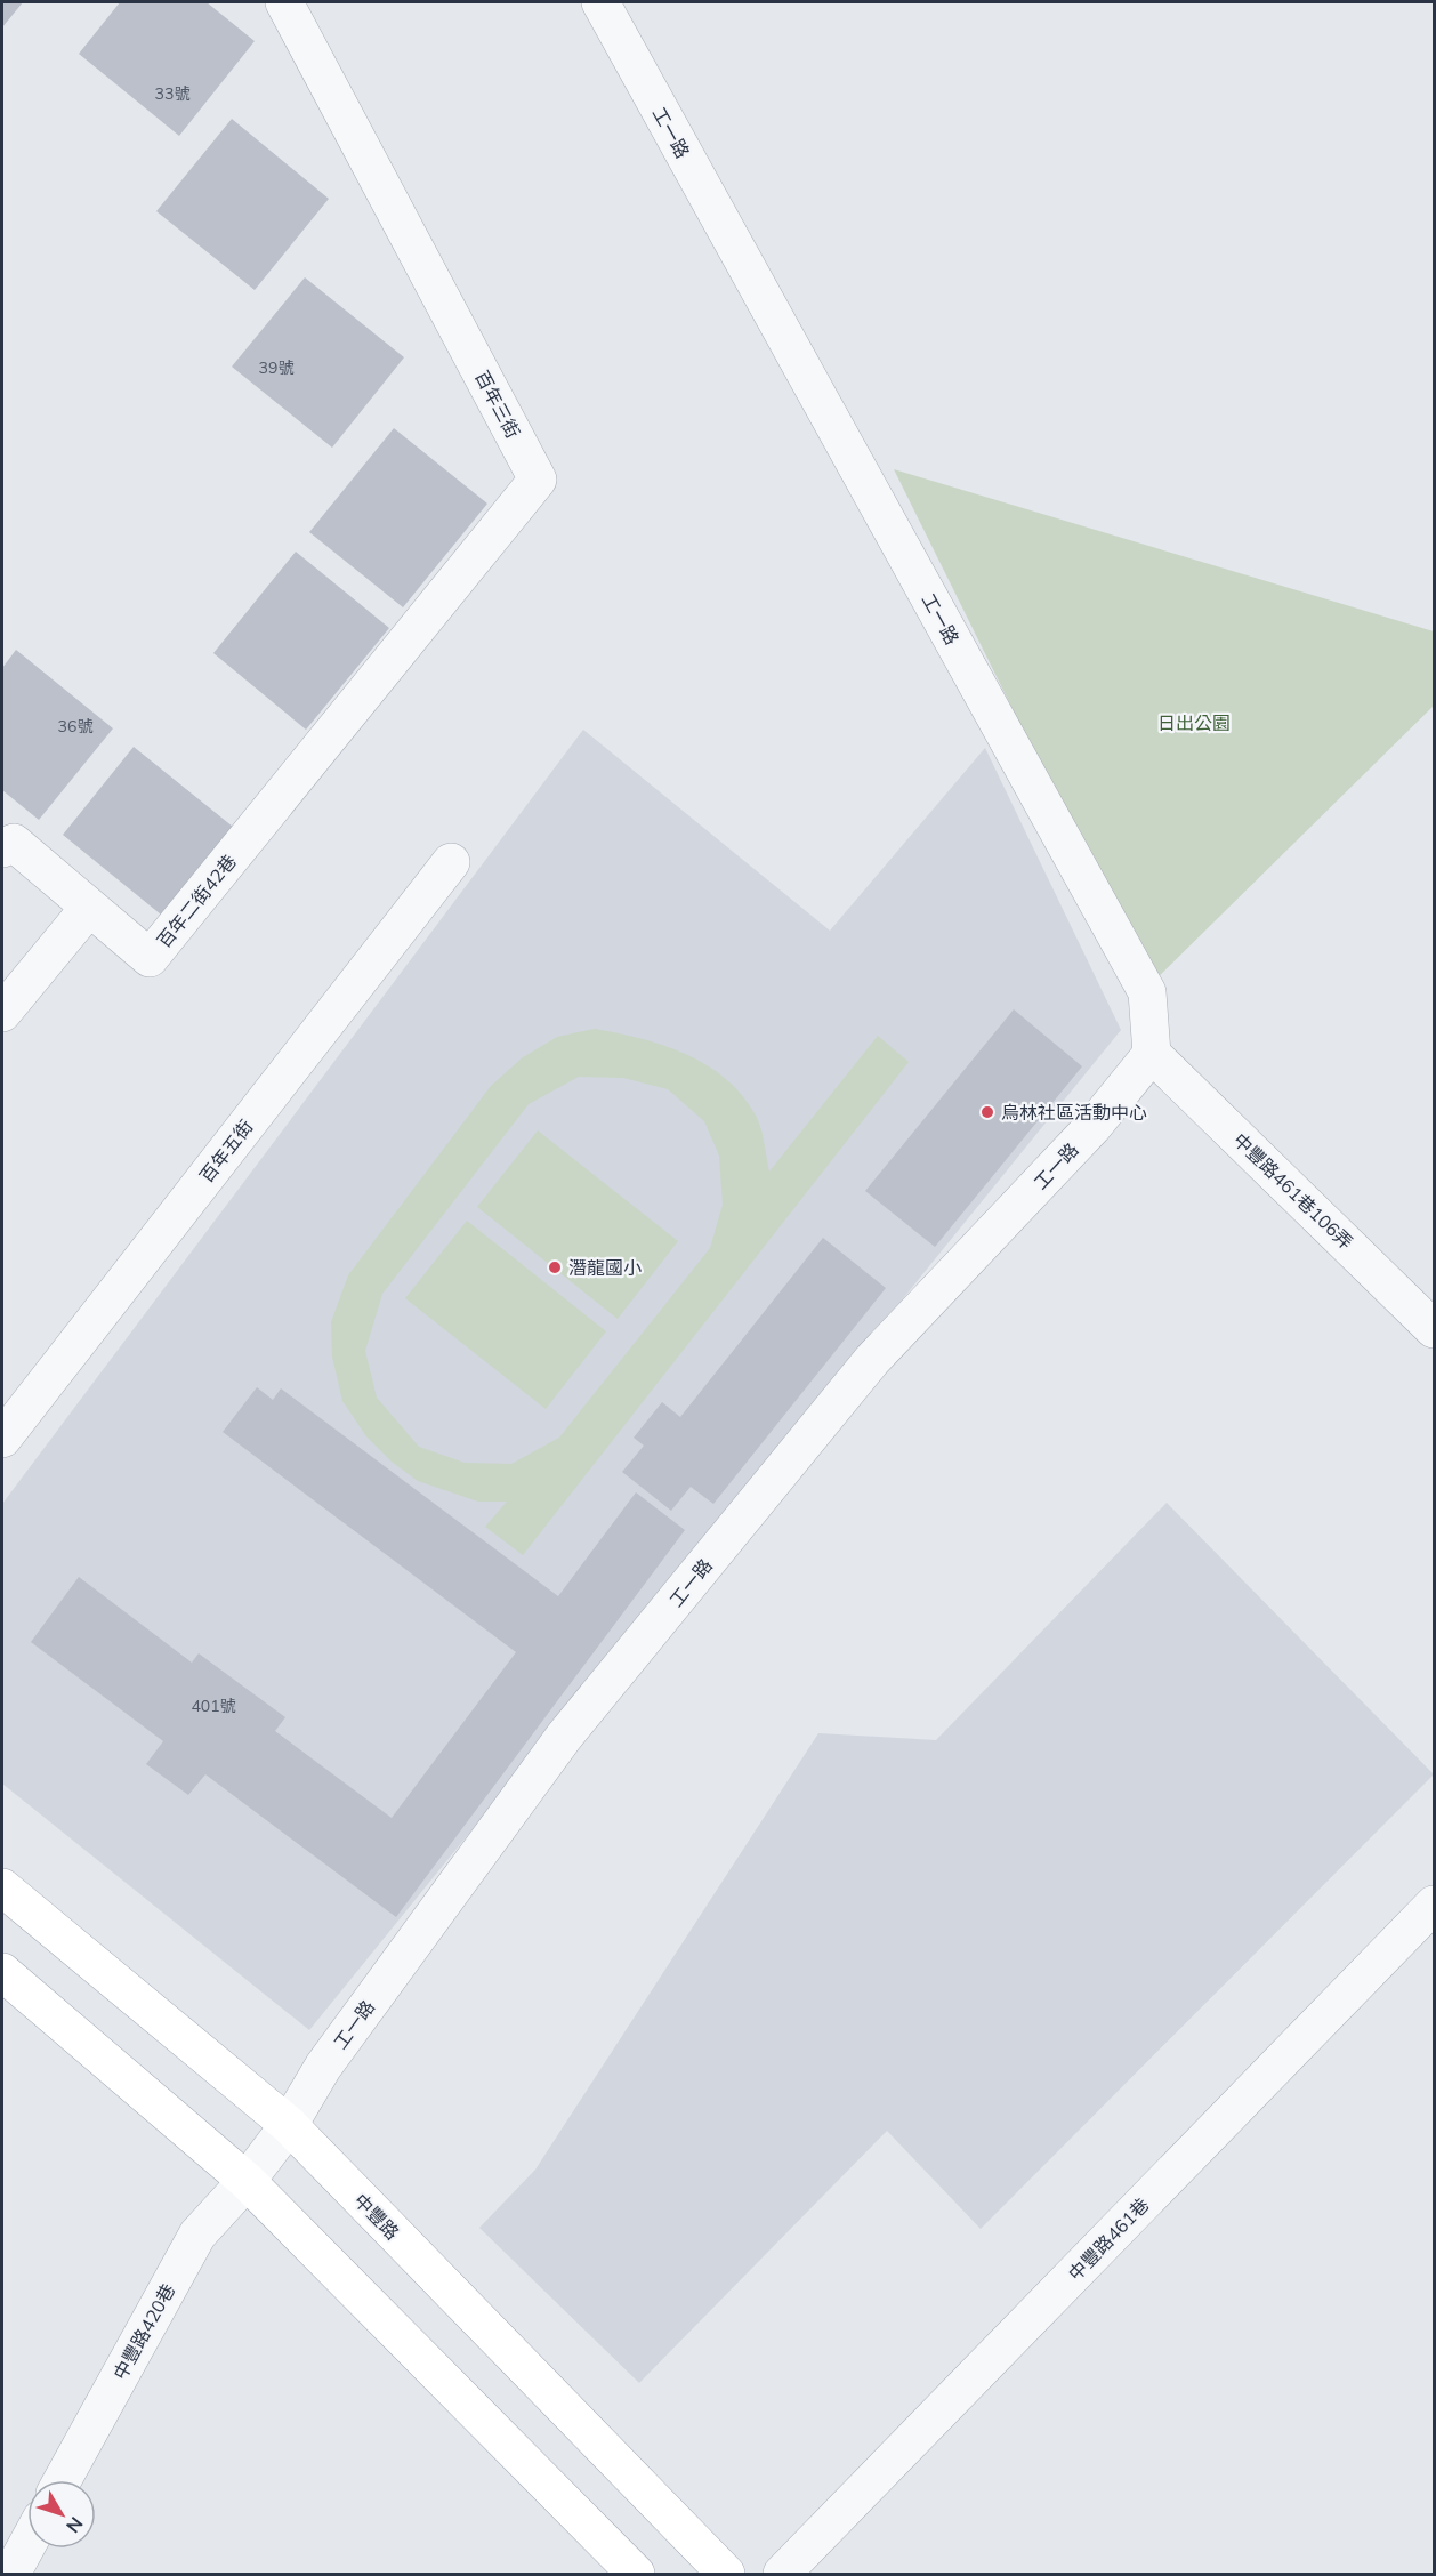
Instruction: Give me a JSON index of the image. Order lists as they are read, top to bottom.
{
  "streets": {
    "main road": ["中豐路"],
    "street": [
      "工一路",
      "百年三街",
      "百年二街42巷",
      "百年五街",
      "中豐路461巷106弄",
      "中豐路461巷",
      "中豐路420巷"
    ]
  },
  "crossings": [
    ["工一路", "中豐路461巷106弄"],
    ["工一路", "中豐路"],
    ["工一路", "中豐路420巷"],
    ["百年三街", "百年二街42巷"]
  ],
  "parks": ["日出公園"],
  "places": ["烏林社區活動中心", "潛龍國小"],
  "house_numbers": [
    "33號",
    "39號",
    "36號",
    "401號"
  ],
  "north": "bottom right"
}
